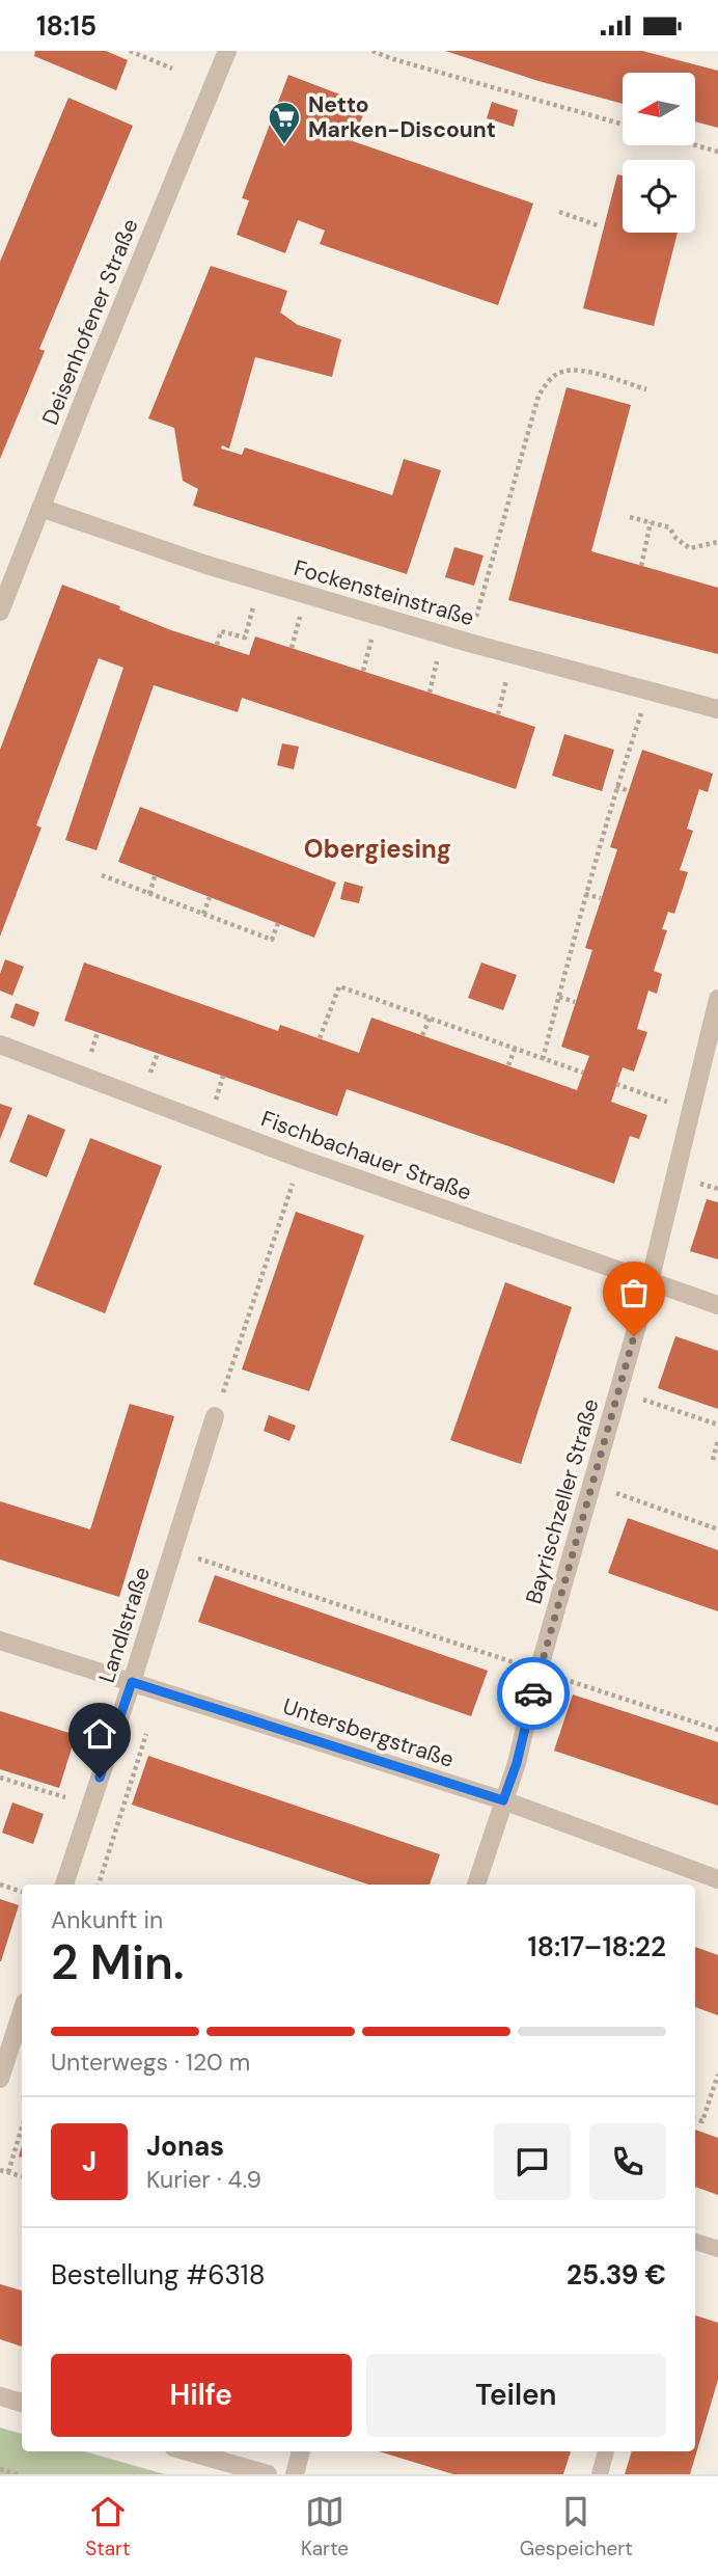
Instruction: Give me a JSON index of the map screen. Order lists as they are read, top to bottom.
{
  "streets": {
    "street": [
      "Deisenhofener Straße",
      "Fockensteinstraße",
      "Fischbachauer Straße",
      "Bayrischzeller Straße",
      "Landlstraße",
      "Untersbergstraße"
    ]
  },
  "crossings": [
    ["Deisenhofener Straße", "Fockensteinstraße"],
    ["Fischbachauer Straße", "Bayrischzeller Straße"],
    ["Bayrischzeller Straße", "Untersbergstraße"],
    ["Landlstraße", "Untersbergstraße"]
  ],
  "districts": ["Obergiesing"],
  "places": {
    "supermarket": ["Netto Marken-Discount"]
  },
  "north": "left",
  "page": {
    "status": "18:15",
    "heading": ["2 Min.", "Ankunft in", "18:17–18:22"],
    "panel": [
      "Jonas",
      "Kurier · 4.9",
      "Bestellung #6318",
      "25.39 €"
    ],
    "bar": "Unterwegs · 120 m",
    "round": "J",
    "buttons": ["Hilfe", "Teilen"],
    "tabs": ["Start", "Karte", "Gespeichert"]
  }
}
